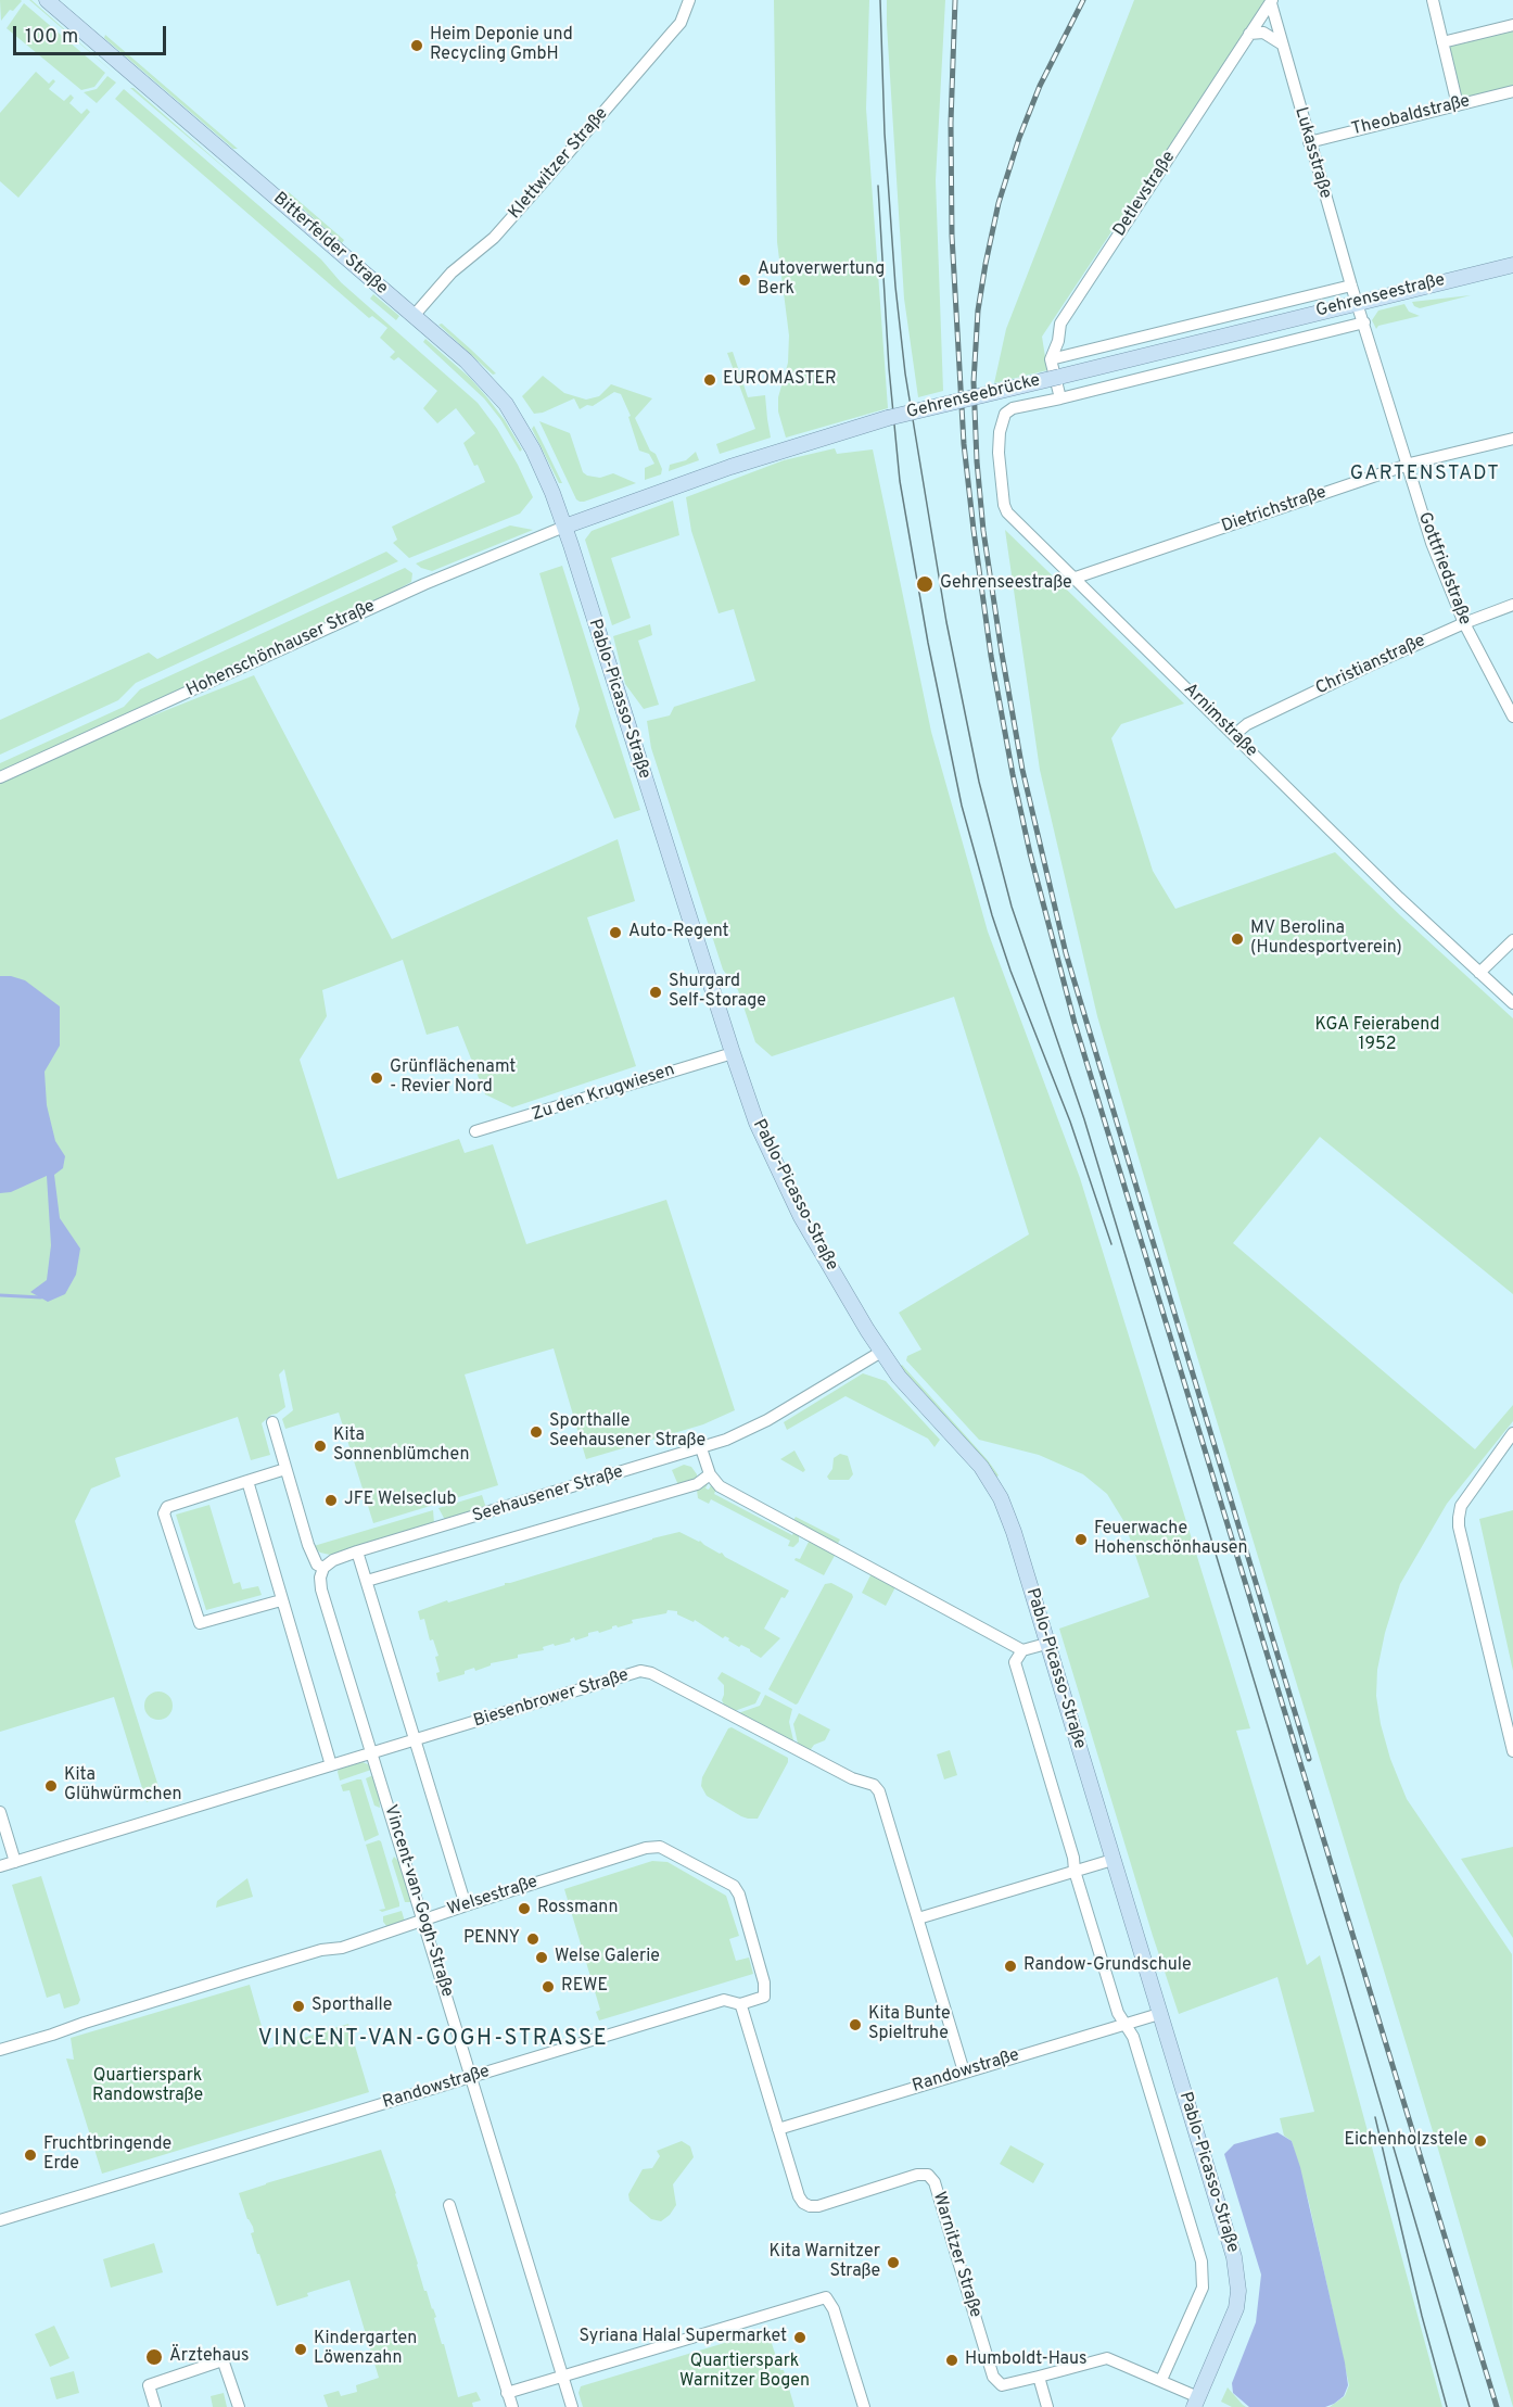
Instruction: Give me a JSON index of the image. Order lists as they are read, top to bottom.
{
  "streets": {
    "main road": [
      "Bitterfelder Straße",
      "Gehrenseestraße",
      "Gehrenseebrücke",
      "Pablo-Picasso-Straße"
    ],
    "street": [
      "Theobaldstraße",
      "Lukasstraße",
      "Klettwitzer Straße",
      "Detlevstraße",
      "Dietrichstraße",
      "Gottfriedstraße",
      "Hohenschönhauser Straße",
      "Christianstraße",
      "Arnimstraße",
      "Zu den Krugwiesen",
      "Seehausener Straße",
      "Biesenbrower Straße",
      "Welsestraße",
      "Vincent-van-Gogh-Straße",
      "Randowstraße",
      "Warnitzer Straße"
    ]
  },
  "crossings": [
    ["Theobaldstraße", "Lukasstraße"],
    ["Lukasstraße", "Detlevstraße"],
    ["Lukasstraße", "Gehrenseestraße"],
    ["Lukasstraße", "Gottfriedstraße"],
    ["Klettwitzer Straße", "Bitterfelder Straße"],
    ["Detlevstraße", "Gehrenseestraße"],
    ["Bitterfelder Straße", "Gehrenseebrücke"],
    ["Bitterfelder Straße", "Hohenschönhauser Straße"],
    ["Bitterfelder Straße", "Pablo-Picasso-Straße"],
    ["Gehrenseestraße", "Gehrenseebrücke"],
    ["Gehrenseestraße", "Gottfriedstraße"],
    ["Gehrenseestraße", "Arnimstraße"],
    ["Gehrenseebrücke", "Hohenschönhauser Straße"],
    ["Gehrenseebrücke", "Pablo-Picasso-Straße"],
    ["Dietrichstraße", "Gottfriedstraße"],
    ["Dietrichstraße", "Arnimstraße"],
    ["Gottfriedstraße", "Christianstraße"],
    ["Hohenschönhauser Straße", "Pablo-Picasso-Straße"],
    ["Christianstraße", "Arnimstraße"],
    ["Pablo-Picasso-Straße", "Zu den Krugwiesen"],
    ["Pablo-Picasso-Straße", "Seehausener Straße"],
    ["Pablo-Picasso-Straße", "Randowstraße"],
    ["Pablo-Picasso-Straße", "Warnitzer Straße"],
    ["Seehausener Straße", "Vincent-van-Gogh-Straße"],
    ["Biesenbrower Straße", "Vincent-van-Gogh-Straße"],
    ["Biesenbrower Straße", "Randowstraße"],
    ["Welsestraße", "Vincent-van-Gogh-Straße"],
    ["Welsestraße", "Randowstraße"],
    ["Vincent-van-Gogh-Straße", "Randowstraße"],
    ["Randowstraße", "Warnitzer Straße"]
  ],
  "districts": ["GARTENSTADT", "VINCENT-VAN-GOGH-STRASSE"],
  "parks": ["KGA Feierabend 1952", "Quartierspark Randowstraße", "Quartierspark Warnitzer Bogen"],
  "places": [
    "Heim Deponie und Recycling GmbH",
    "Autoverwertung Berk",
    "EUROMASTER",
    "Gehrenseestraße",
    "Auto-Regent",
    "MV Berolina (Hundesportverein)",
    "Shurgard Self-Storage",
    "Grünflächenamt - Revier Nord",
    "Sporthalle Seehausener Straße",
    "Kita Sonnenblümchen",
    "JFE Welseclub",
    "Feuerwache Hohenschönhausen",
    "Kita Glühwürmchen",
    "Rossmann",
    "PENNY",
    "Welse Galerie",
    "Randow-Grundschule",
    "REWE",
    "Sporthalle",
    "Kita Bunte Spieltruhe",
    "Eichenholzstele",
    "Fruchtbringende Erde",
    "Kita Warnitzer Straße",
    "Syriana Halal Supermarket",
    "Kindergarten Löwenzahn",
    "Ärztehaus",
    "Humboldt-Haus"
  ],
  "scale_bar": "100 m"
}
